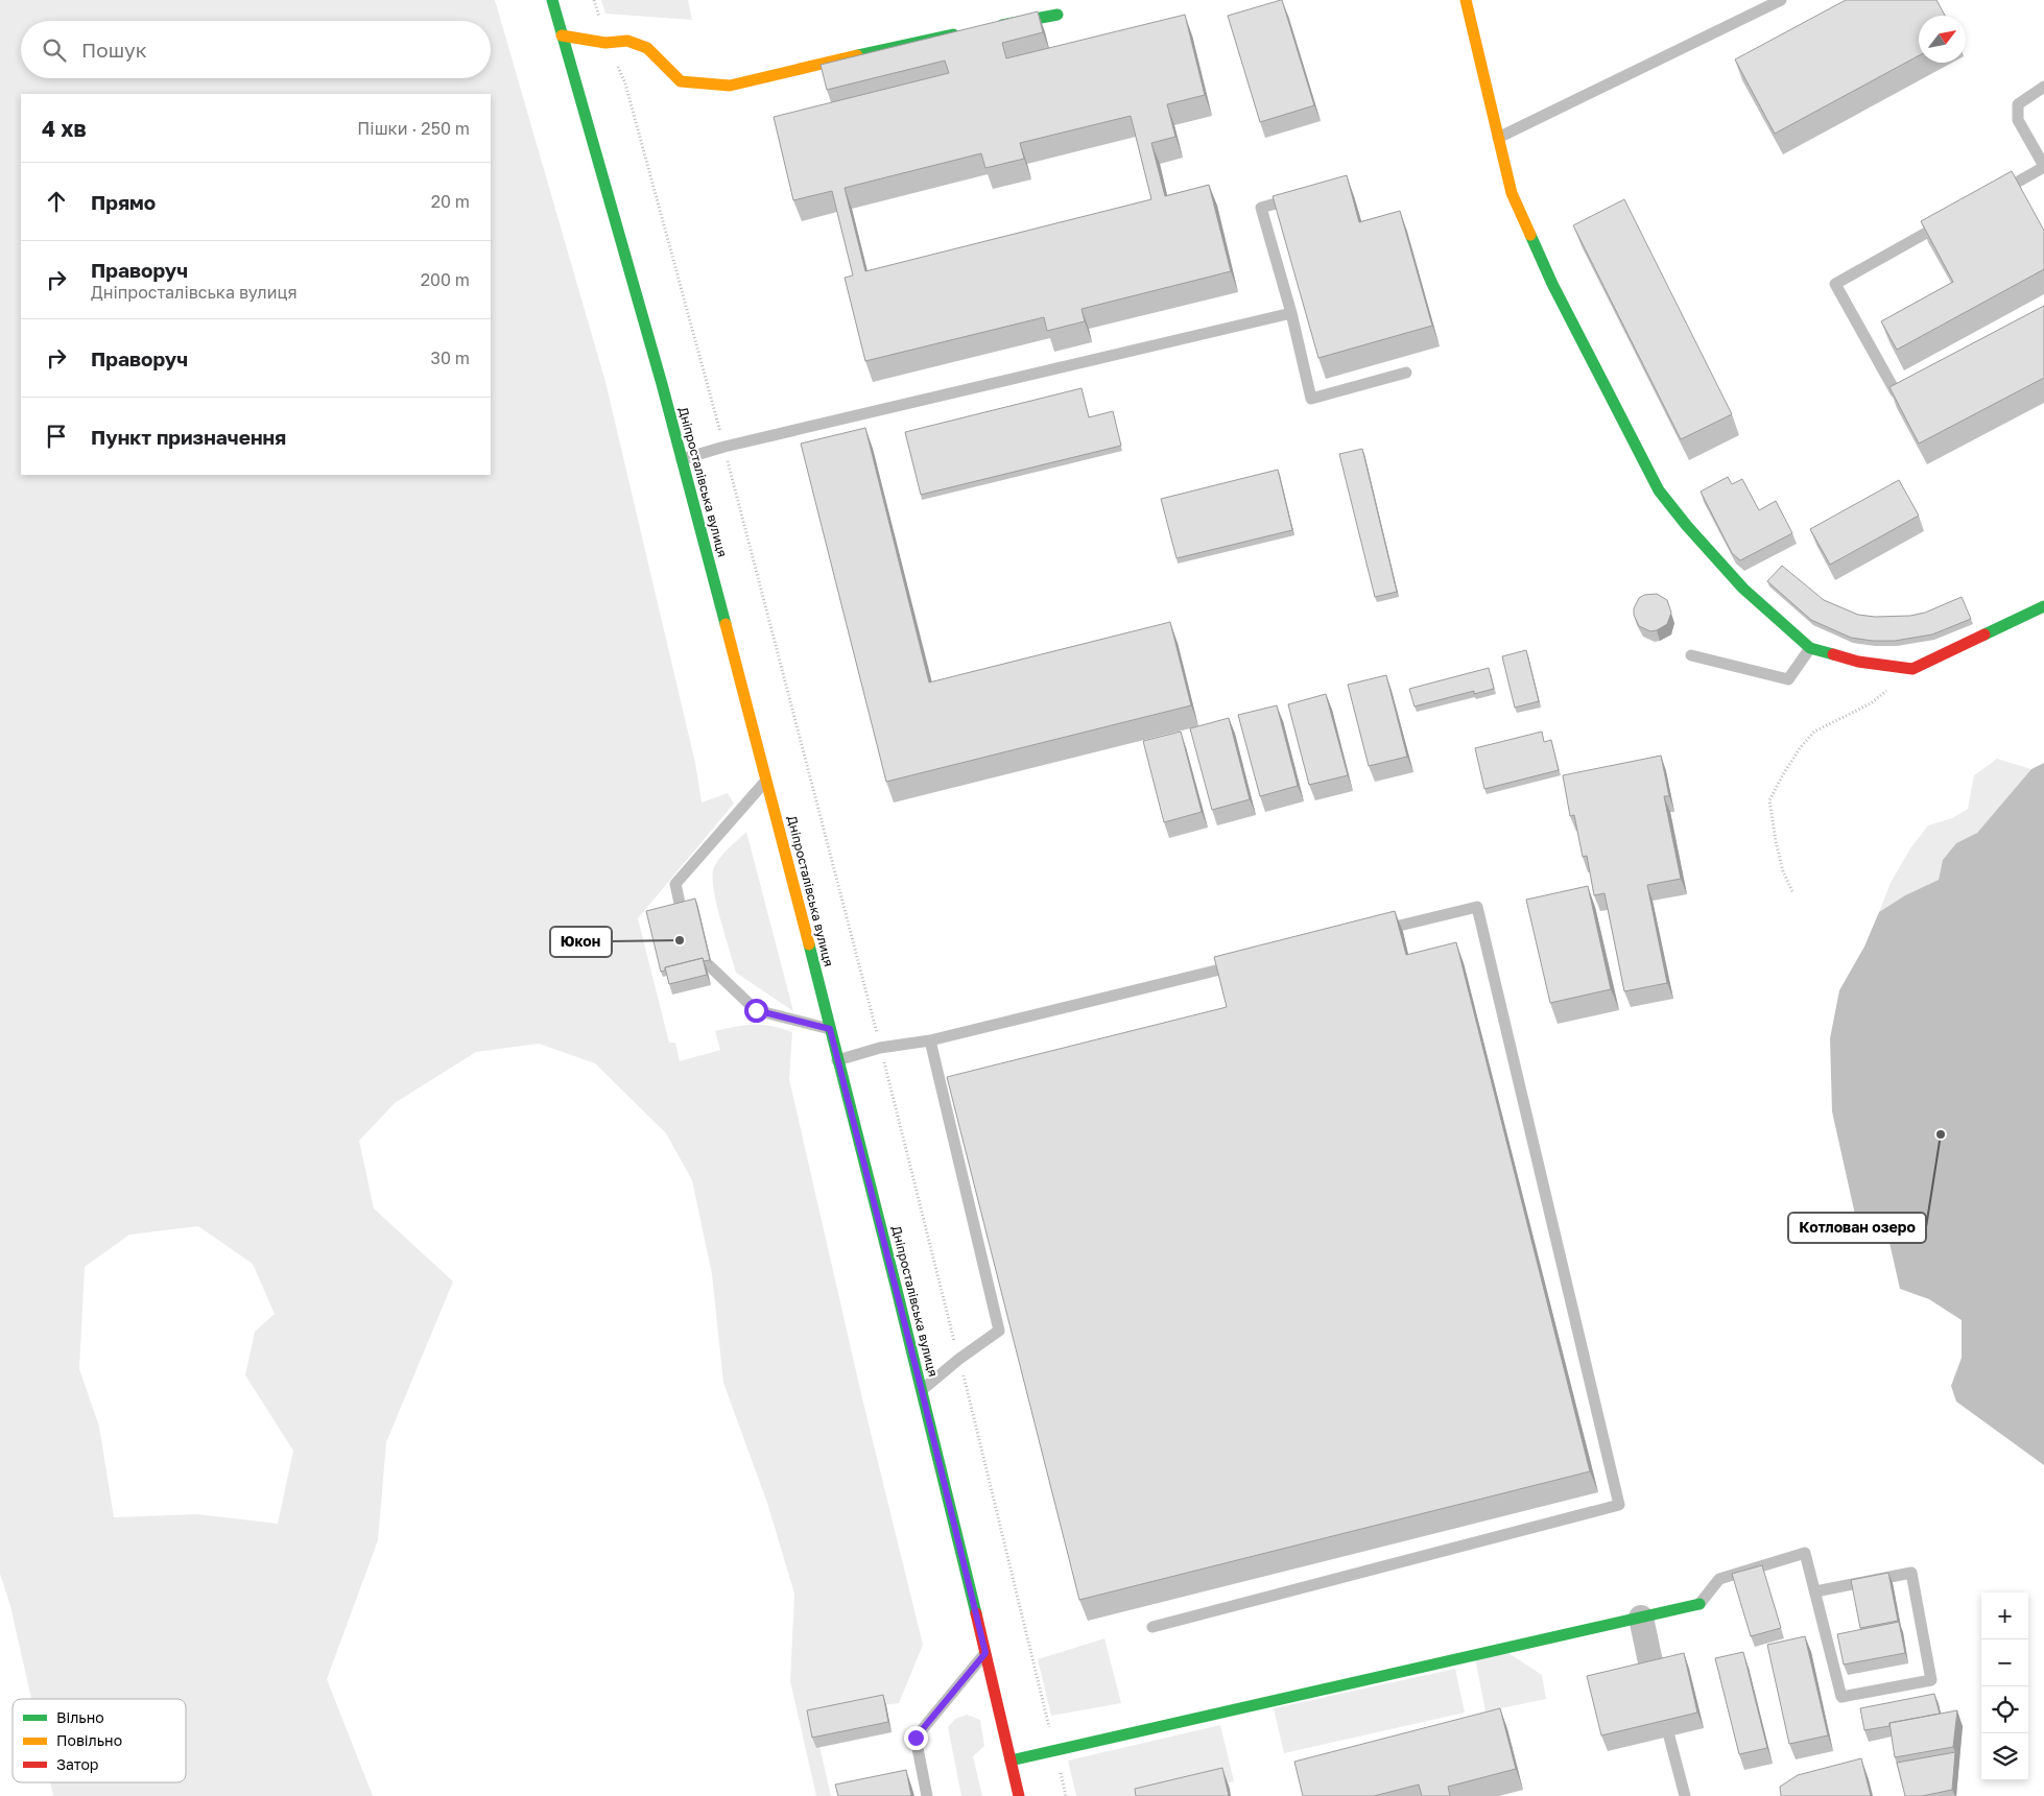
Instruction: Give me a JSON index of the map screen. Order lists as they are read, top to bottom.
{
  "streets": {
    "street": ["Дніпросталівська вулиця"]
  },
  "places": ["Юкон", "Котлован озеро"],
  "legend": ["Вільно", "Повільно", "Затор"],
  "north": "top right",
  "page": {
    "search": "Пошук",
    "heading": ["4 хв", "Пішки · 250 m"],
    "list": [
      ["Прямо", "20 m"],
      ["Праворуч", "Дніпросталівська вулиця", "200 m"],
      ["Праворуч", "30 m"],
      "Пункт призначення"
    ],
    "map_buttons": ["+", "−"]
  }
}
